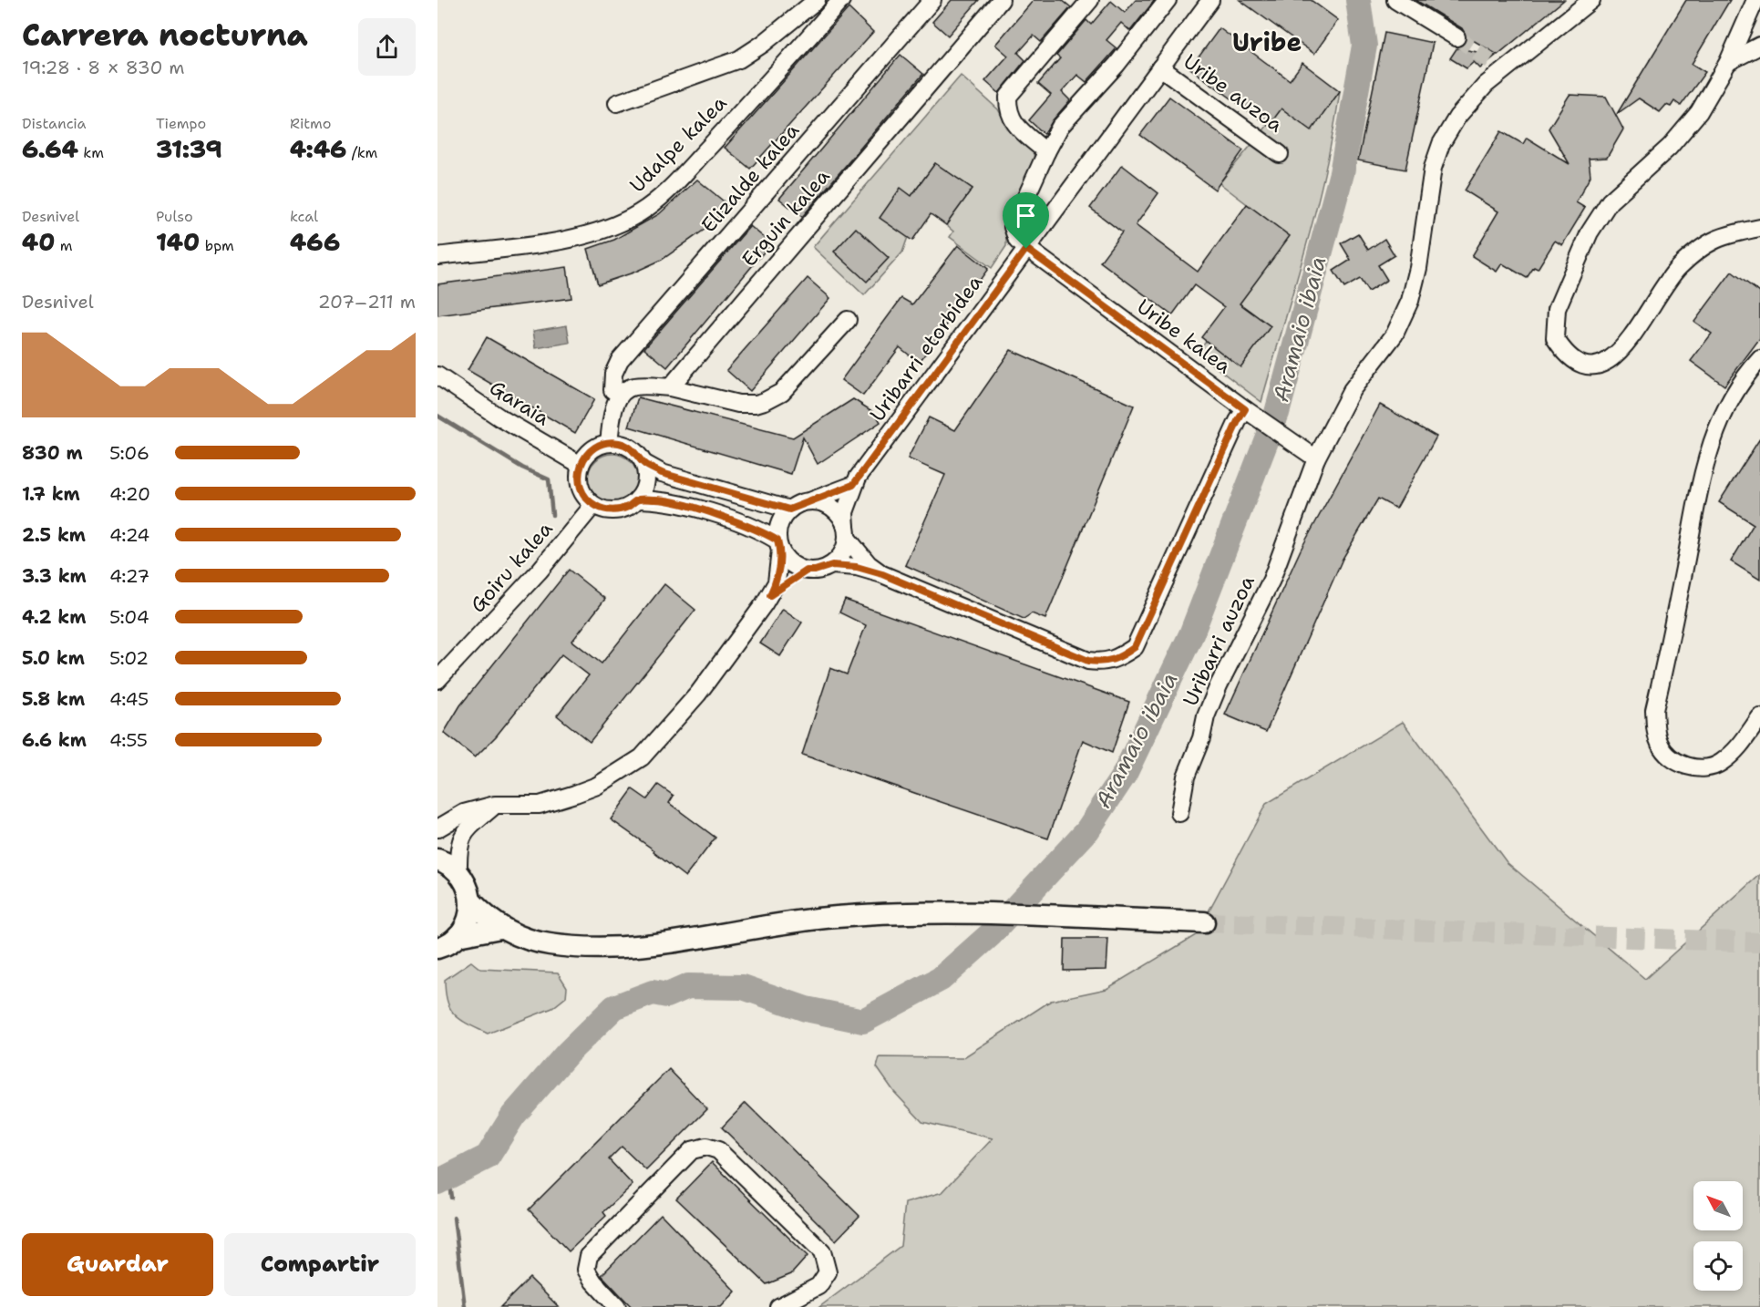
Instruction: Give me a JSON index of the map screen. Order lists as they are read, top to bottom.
{
  "streets": {
    "street": [
      "Uribe auzoa",
      "Udalpe kalea",
      "Elizalde kalea",
      "Erguin kalea",
      "Uribe kalea",
      "Uribarri etorbidea",
      "Garaia",
      "Goiru kalea",
      "Uribarri auzoa"
    ]
  },
  "crossings": [
    ["Uribe auzoa", "Uribarri etorbidea"],
    ["Uribe kalea", "Uribarri etorbidea"],
    ["Uribe kalea", "Uribarri auzoa"],
    ["Garaia", "Goiru kalea"]
  ],
  "districts": ["Uribe"],
  "water": ["Aramaio ibaia"],
  "north": "top left",
  "page": {
    "heading": ["Carrera nocturna", "19:28 · 8 × 830 m"],
    "stats": [
      ["Distancia", "6.64 km"],
      ["Tiempo", "31:39"],
      ["Ritmo", "4:46 /km"],
      ["Desnivel", "40 m"],
      ["Pulso", "140 bpm"],
      ["kcal", "466"]
    ],
    "chart": ["Desnivel", "207–211 m"],
    "list": [
      {
        "name": "830 m",
        "note": "5:06"
      },
      {
        "name": "1.7 km",
        "note": "4:20"
      },
      {
        "name": "2.5 km",
        "note": "4:24"
      },
      {
        "name": "3.3 km",
        "note": "4:27"
      },
      {
        "name": "4.2 km",
        "note": "5:04"
      },
      {
        "name": "5.0 km",
        "note": "5:02"
      },
      {
        "name": "5.8 km",
        "note": "4:45"
      },
      {
        "name": "6.6 km",
        "note": "4:55"
      }
    ],
    "buttons": ["Guardar", "Compartir"]
  }
}
